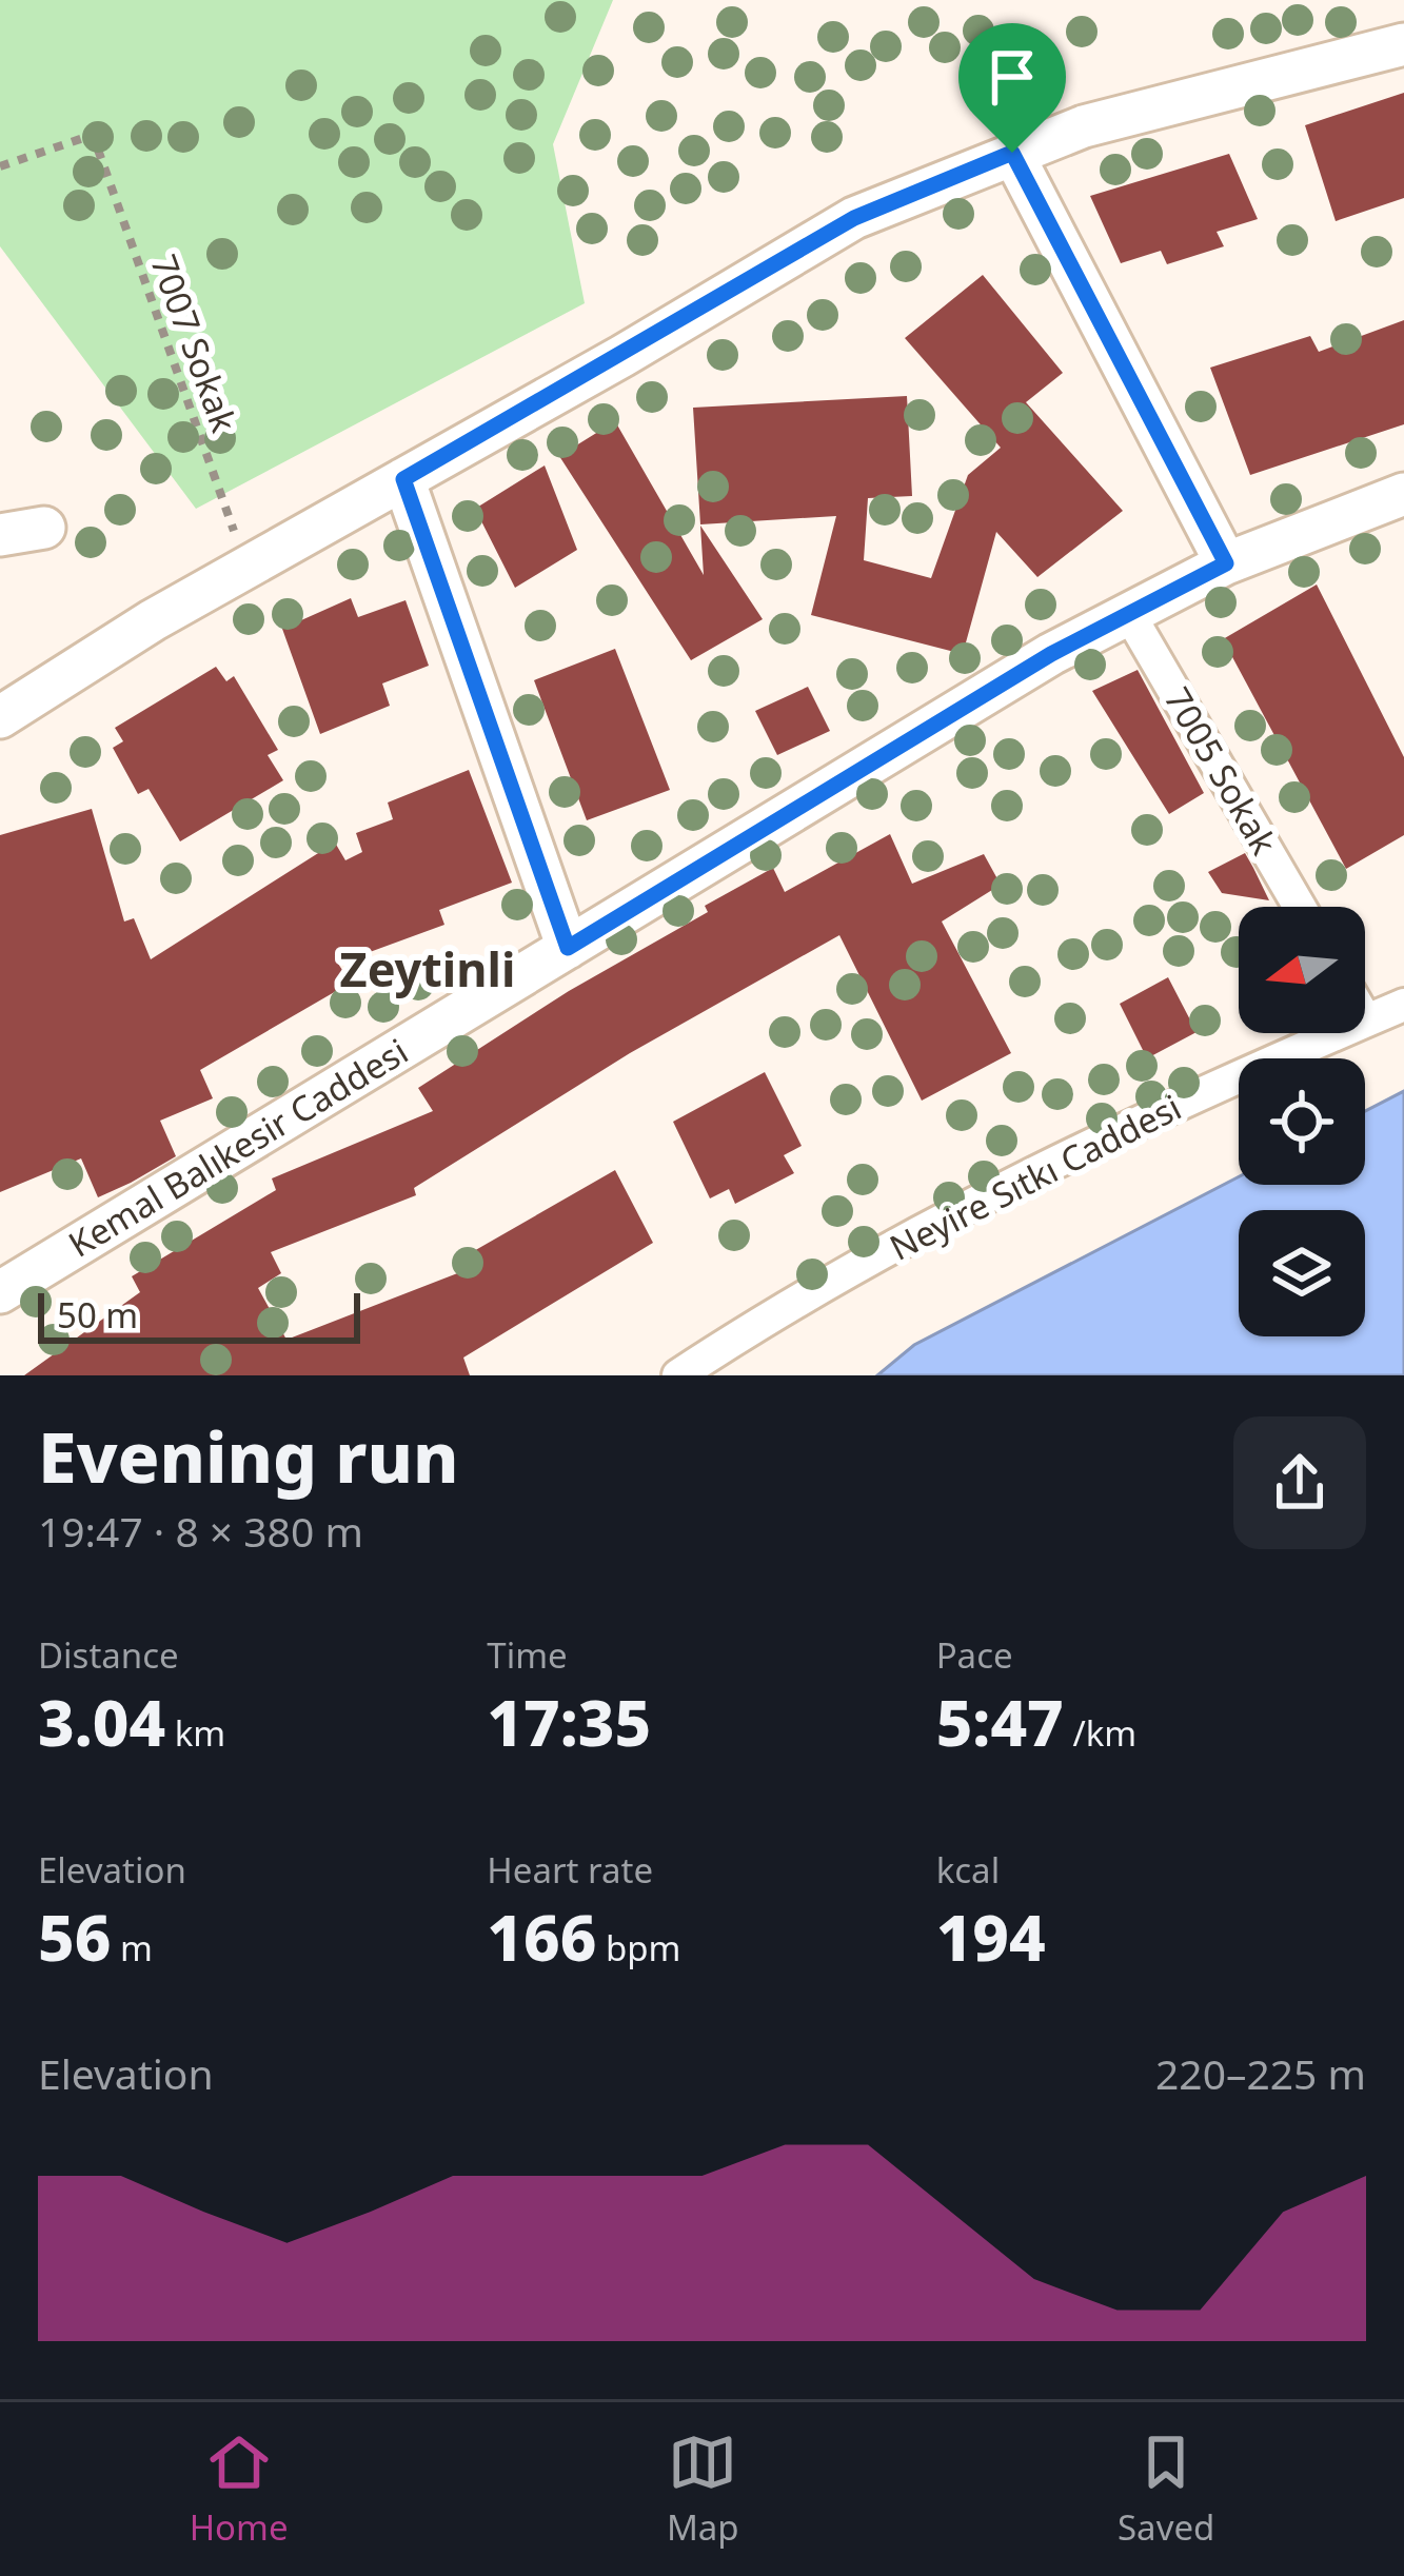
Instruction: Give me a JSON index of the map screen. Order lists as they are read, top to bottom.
{
  "streets": {
    "street": ["7005 Sokak", "Kemal Balıkesir Caddesi", "Neyire Sıtkı Caddesi"],
    "path": ["7007 Sokak"]
  },
  "crossings": [
    ["7005 Sokak", "Kemal Balıkesir Caddesi"]
  ],
  "districts": ["Zeytinli"],
  "scale_bar": "50 m",
  "north": "left",
  "page": {
    "scale": "50 m",
    "heading": ["Evening run", "19:47 · 8 × 380 m"],
    "stats": [
      ["Distance", "3.04 km"],
      ["Time", "17:35"],
      ["Pace", "5:47 /km"],
      ["Elevation", "56 m"],
      ["Heart rate", "166 bpm"],
      ["kcal", "194"]
    ],
    "chart": ["Elevation", "220–225 m"],
    "tabs": ["Home", "Map", "Saved"]
  }
}
